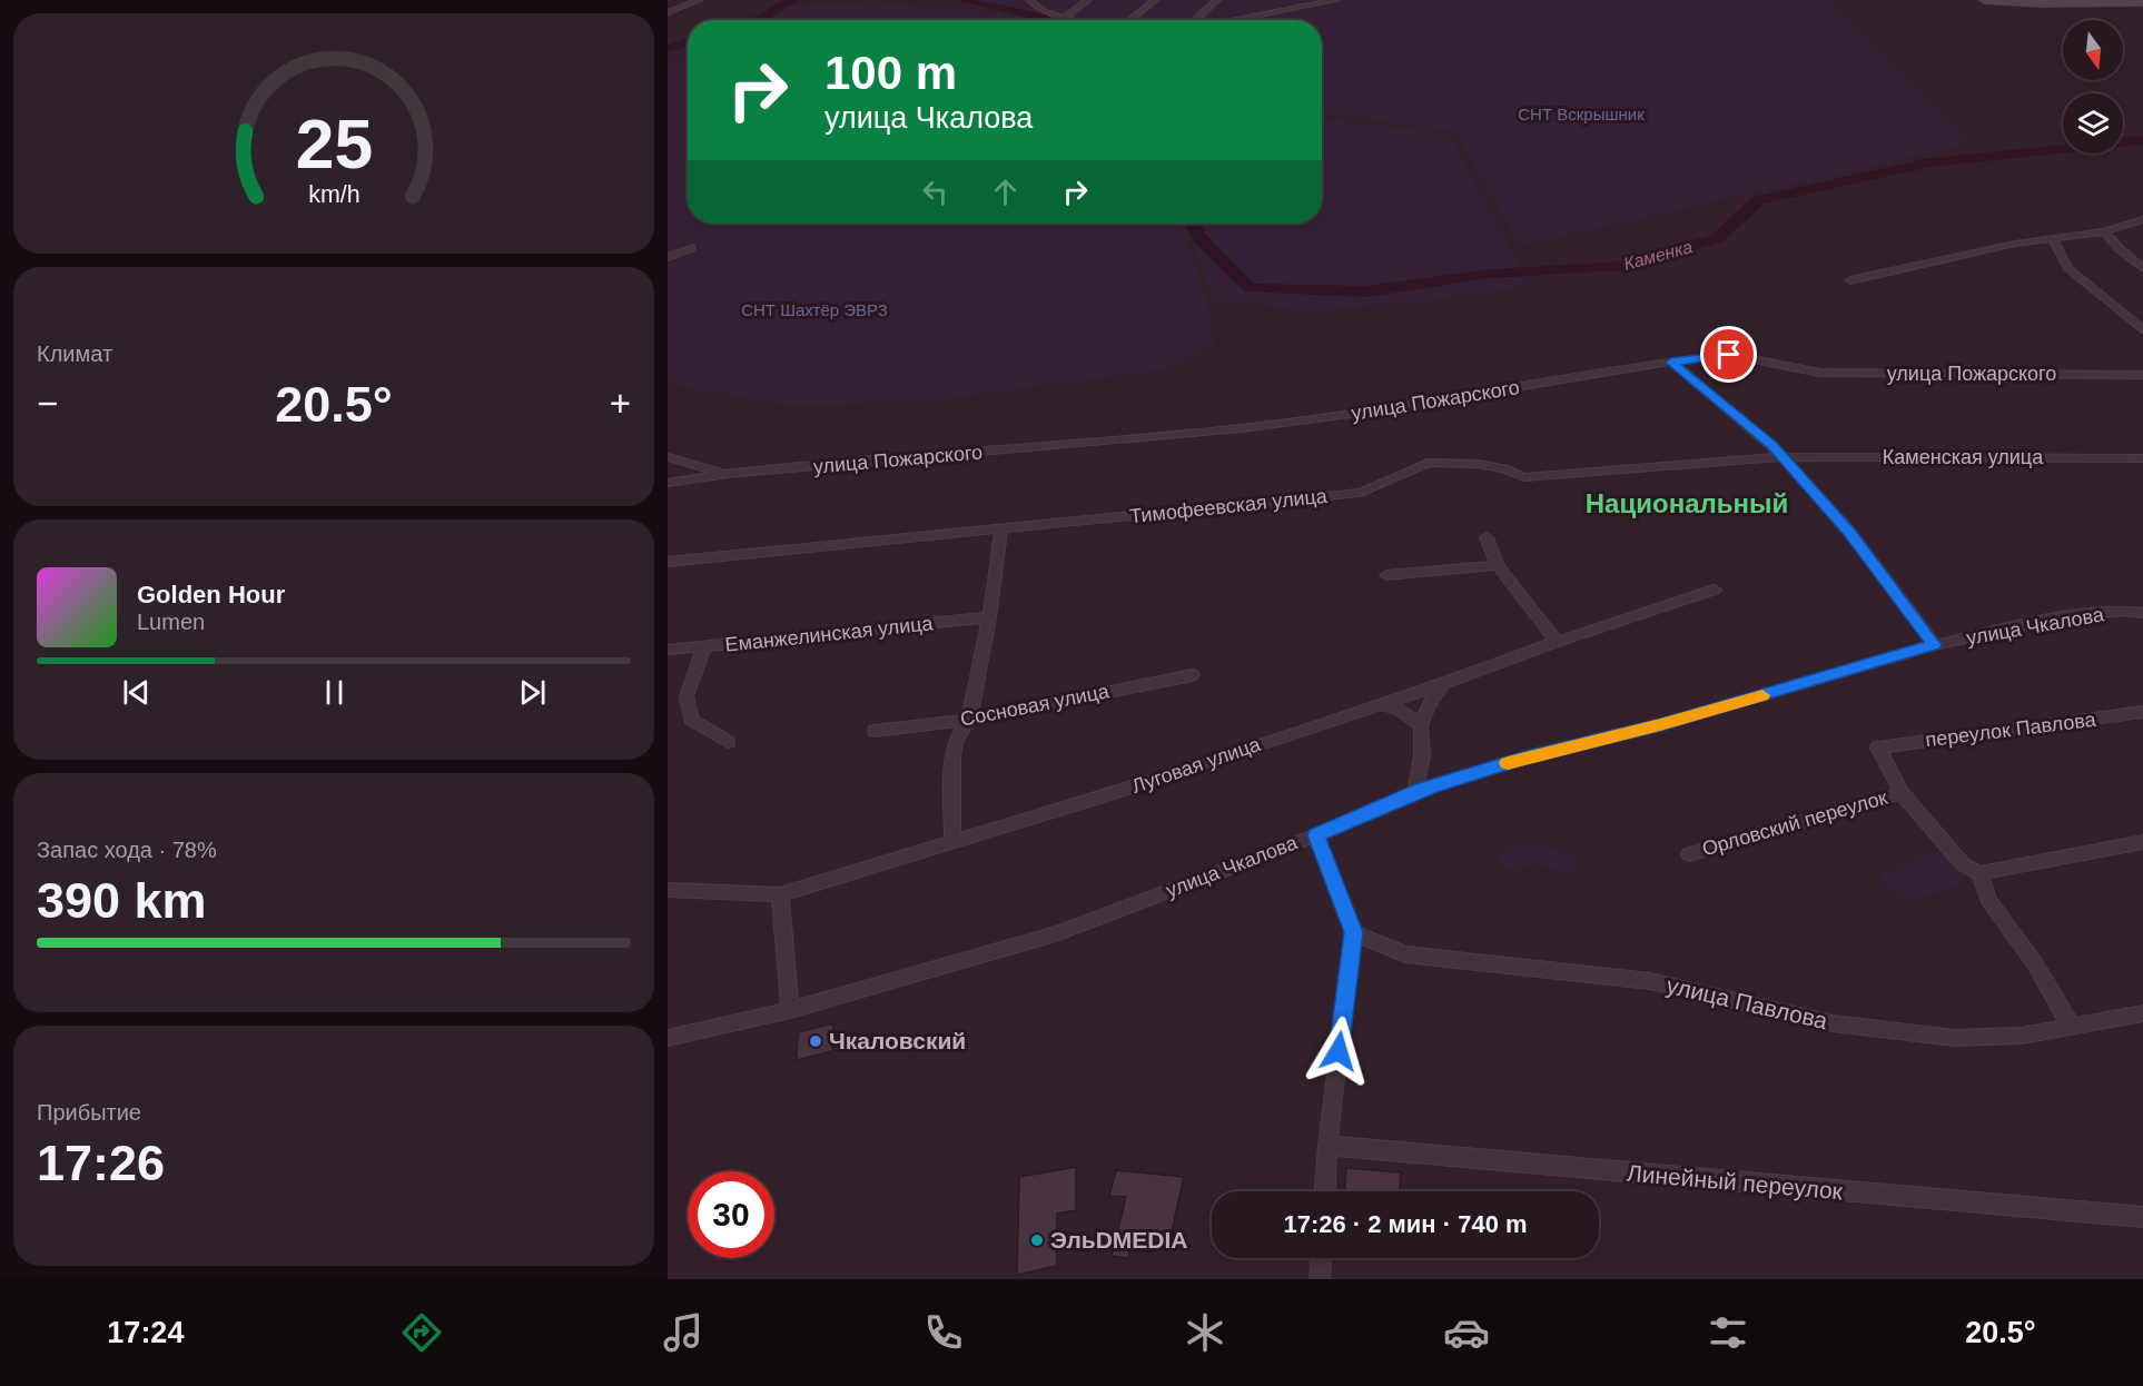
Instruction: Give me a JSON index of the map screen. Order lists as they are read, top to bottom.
{
  "streets": {
    "street": [
      "улица Пожарского",
      "Каменская улица",
      "Тимофеевская улица",
      "улица Чкалова",
      "Еманжелинская улица",
      "Сосновая улица",
      "переулок Павлова",
      "Луговая улица",
      "Орловский переулок",
      "улица Павлова",
      "Линейный переулок"
    ]
  },
  "crossings": [
    ["Каменская улица", "Тимофеевская улица"],
    ["переулок Павлова", "Орловский переулок"]
  ],
  "districts": ["Национальный"],
  "water": ["Каменка"],
  "parks": ["СНТ Вскрышник", "СНТ Шахтёр ЭВРЗ"],
  "places": ["Чкаловский", "ЭльDMEDIA"],
  "north": "bottom",
  "page": {
    "turn": ["100 m", "улица Чкалова"],
    "tile": [
      "Климат",
      ["Запас хода · 78%", "390 km"],
      ["Прибытие", "17:26"]
    ],
    "heat": ["−", "20.5°", "+"],
    "song": ["Golden Hour", "Lumen"],
    "limit": "30",
    "trip": "17:26 · 2 мин · 740 m",
    "tabs": ["17:24", "20.5°"],
    "gauge": ["25", "km/h"]
  }
}
